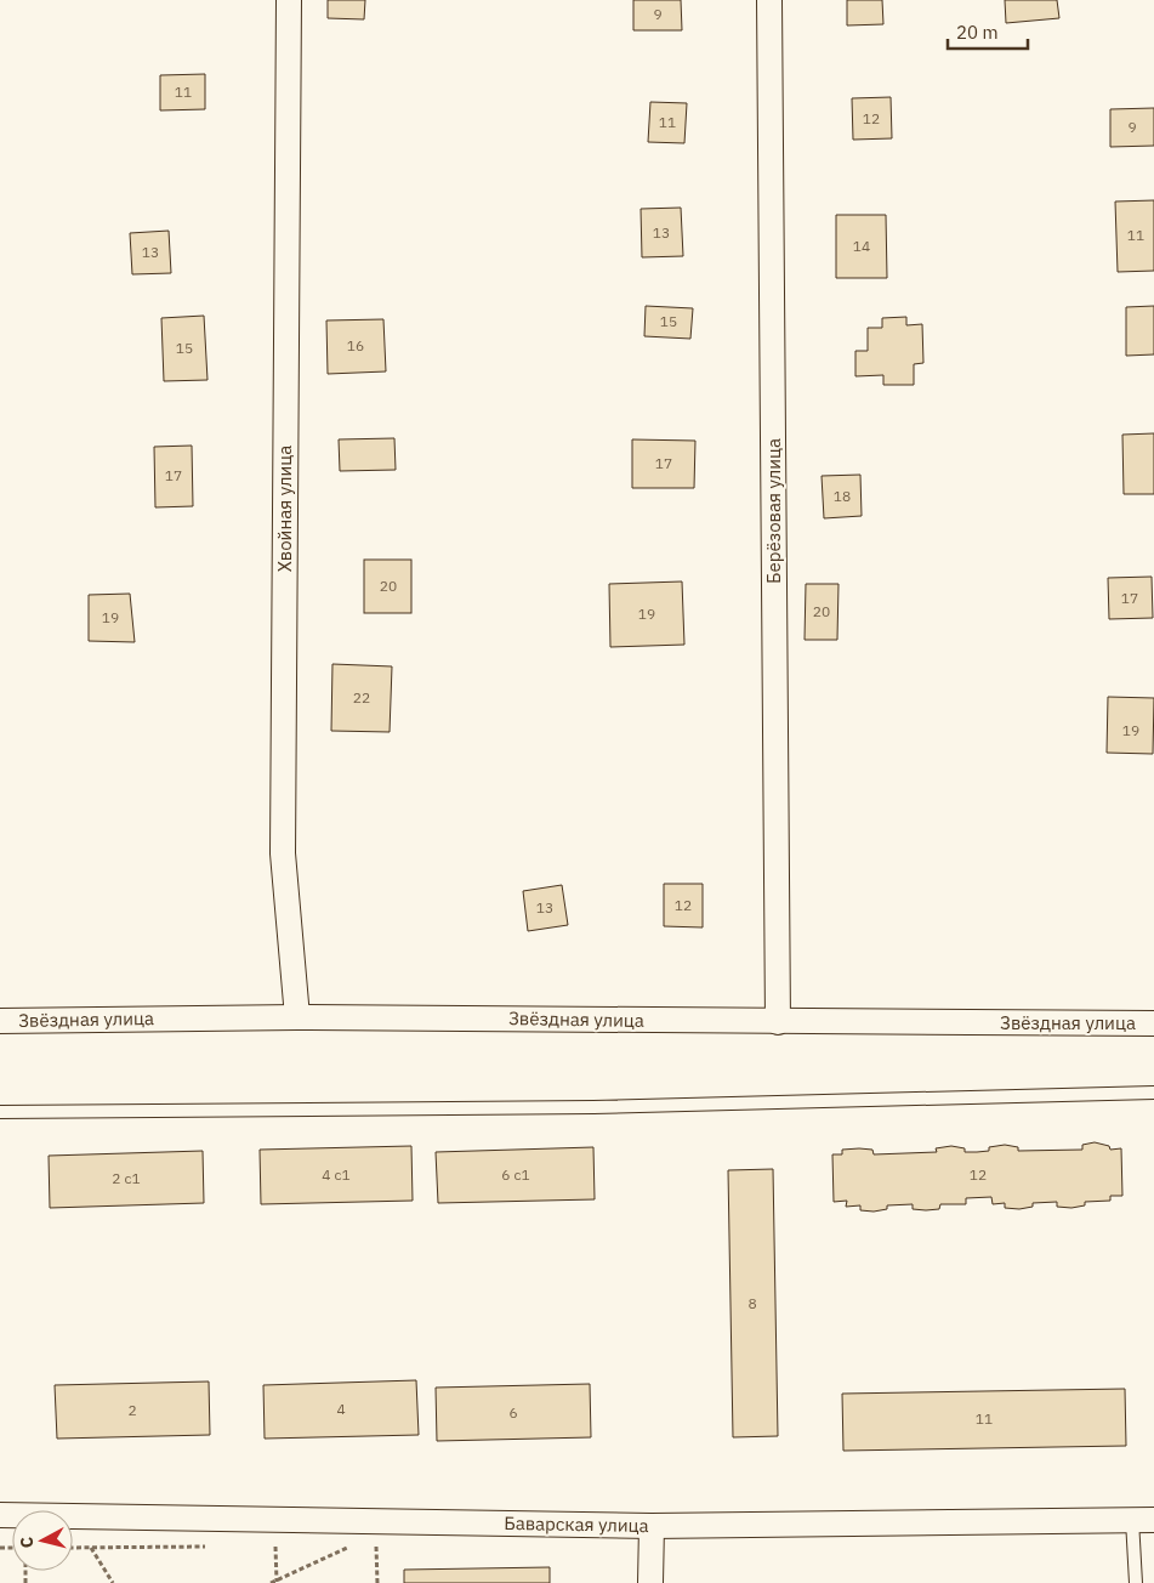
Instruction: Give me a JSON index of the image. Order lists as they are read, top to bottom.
{
  "streets": {
    "street": [
      "Хвойная улица",
      "Берёзовая улица",
      "Звёздная улица",
      "Баварская улица"
    ]
  },
  "crossings": [
    ["Хвойная улица", "Звёздная улица"],
    ["Берёзовая улица", "Звёздная улица"]
  ],
  "house_numbers": [
    "9",
    "11",
    "12",
    "11",
    "9",
    "13",
    "11",
    "14",
    "13",
    "15",
    "16",
    "15",
    "17",
    "17",
    "18",
    "20",
    "17",
    "20",
    "19",
    "19",
    "22",
    "19",
    "12",
    "13",
    "4 с1",
    "6 с1",
    "12",
    "2 с1",
    "8",
    "4",
    "2",
    "6",
    "11"
  ],
  "scale_bar": "20 m",
  "north": "left"
}
